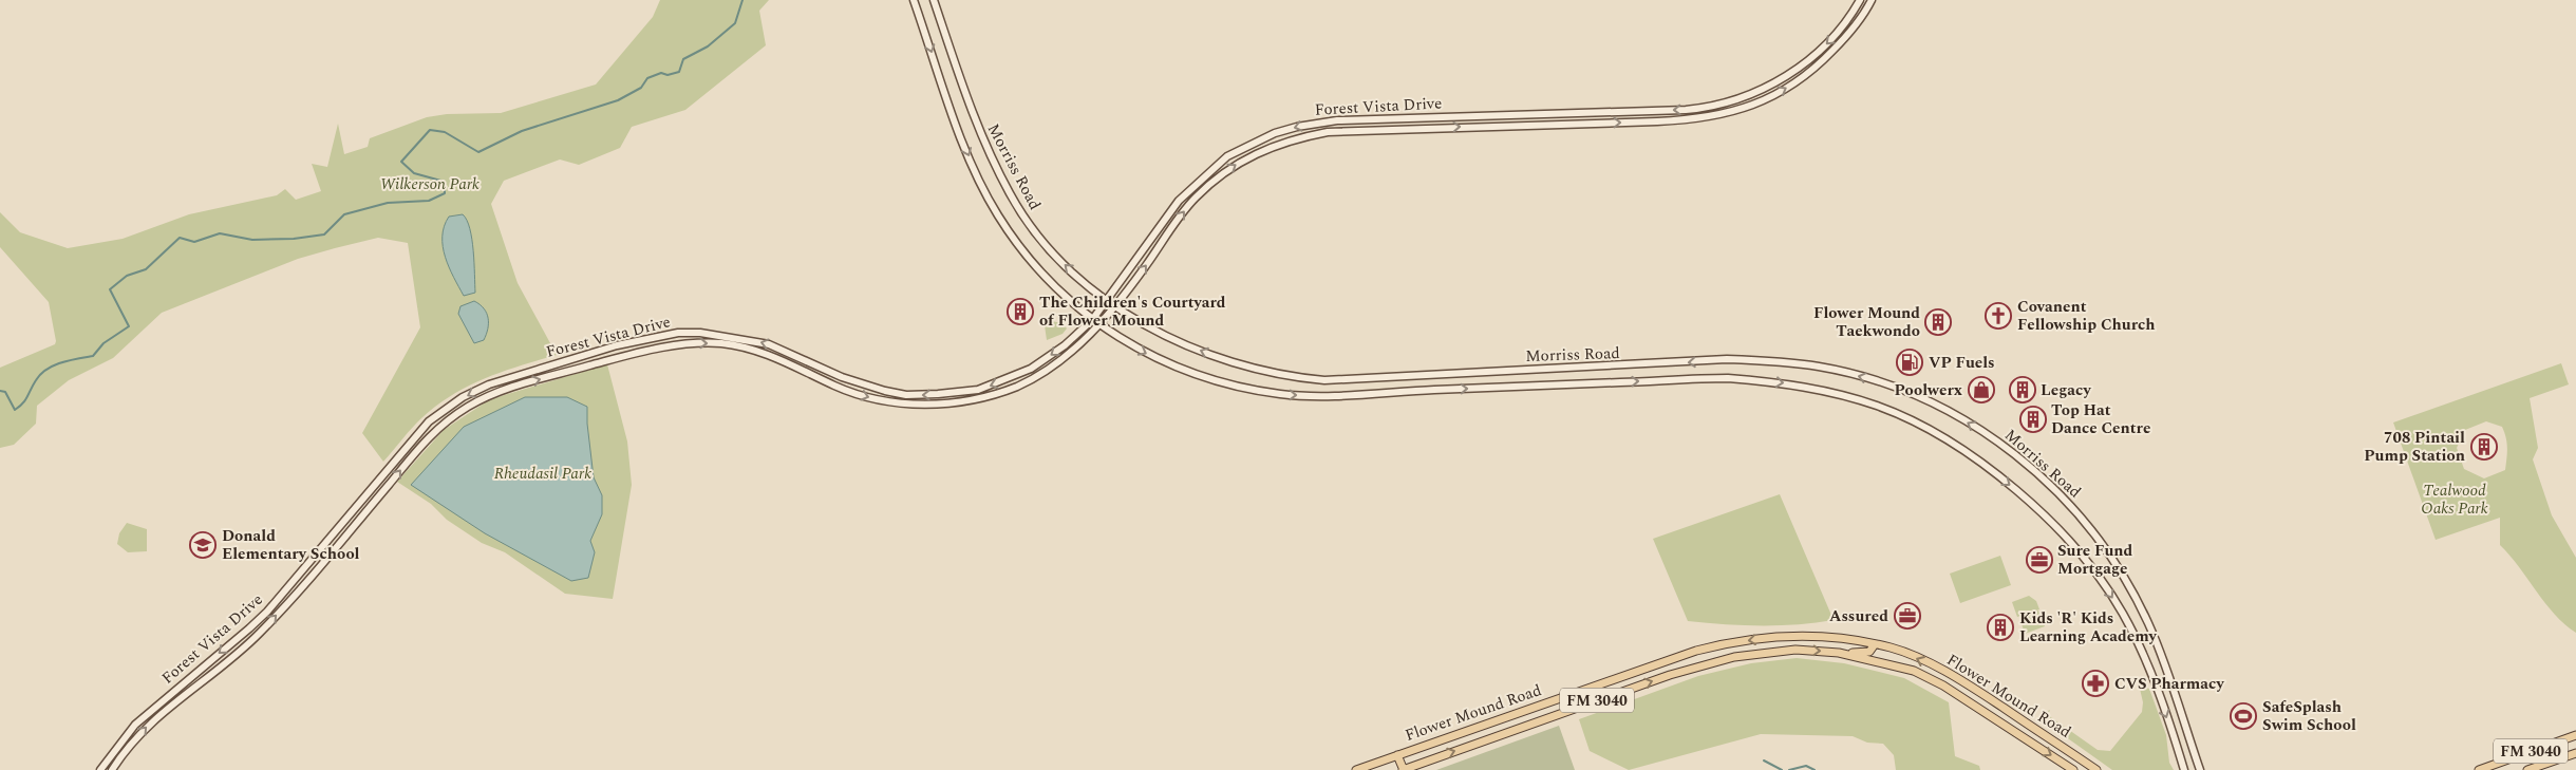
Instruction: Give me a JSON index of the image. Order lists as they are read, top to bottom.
{
  "streets": {
    "main road": [
      "Forest Vista Drive",
      "Morriss Road",
      "Flower Mound Road",
      "FM 3040"
    ]
  },
  "crossings": [
    ["Forest Vista Drive", "Morriss Road"]
  ],
  "parks": ["Wilkerson Park", "Rheudasil Park", "Tealwood Oaks Park"],
  "places": {
    "building": [
      "The Children's Courtyard of Flower Mound",
      "Flower Mound Taekwondo",
      "Legacy",
      "Top Hat Dance Centre",
      "708 Pintail Pump Station",
      "Kids 'R' Kids Learning Academy"
    ],
    "church": ["Covanent Fellowship Church"],
    "fuel station": ["VP Fuels"],
    "shop": ["Poolwerx"],
    "school or university": ["Donald Elementary School"],
    "office": ["Sure Fund Mortgage", "Assured"],
    "pharmacy": ["CVS Pharmacy"],
    "sports": ["SafeSplash Swim School"]
  }
}
